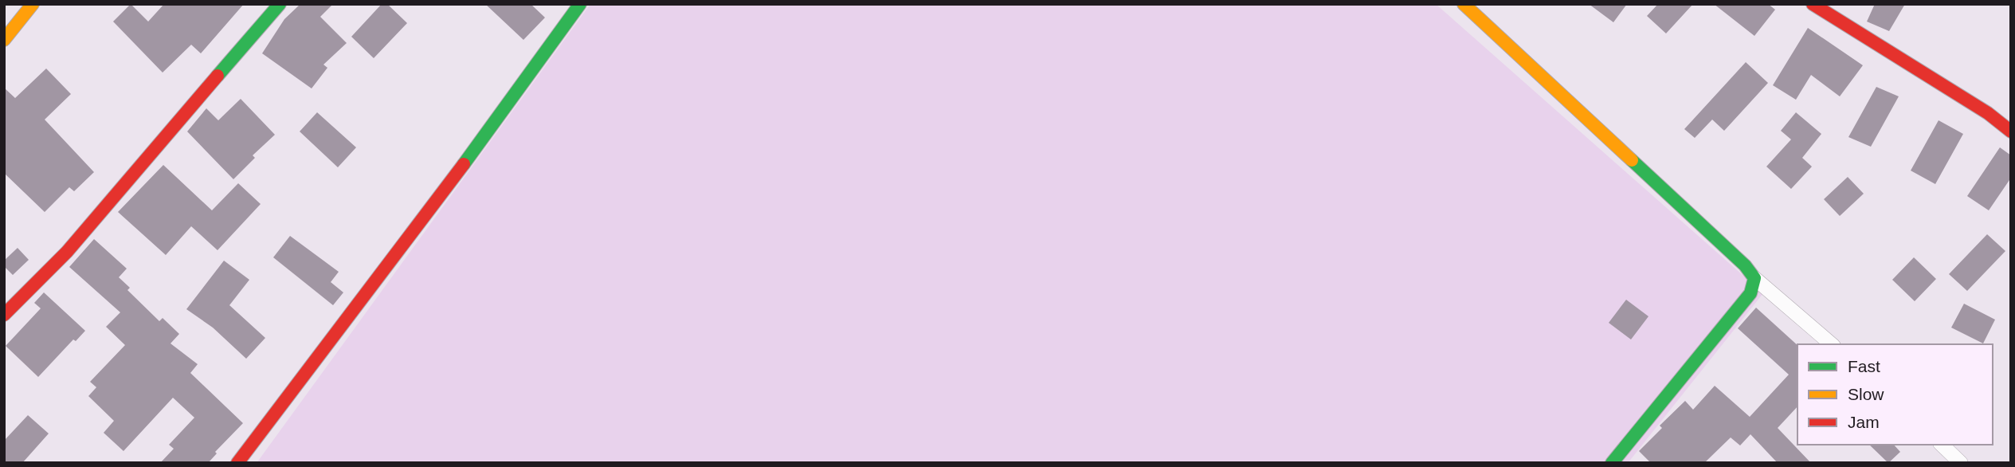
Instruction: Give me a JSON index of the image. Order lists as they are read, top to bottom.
{
  "legend": ["Fast", "Slow", "Jam"]
}
